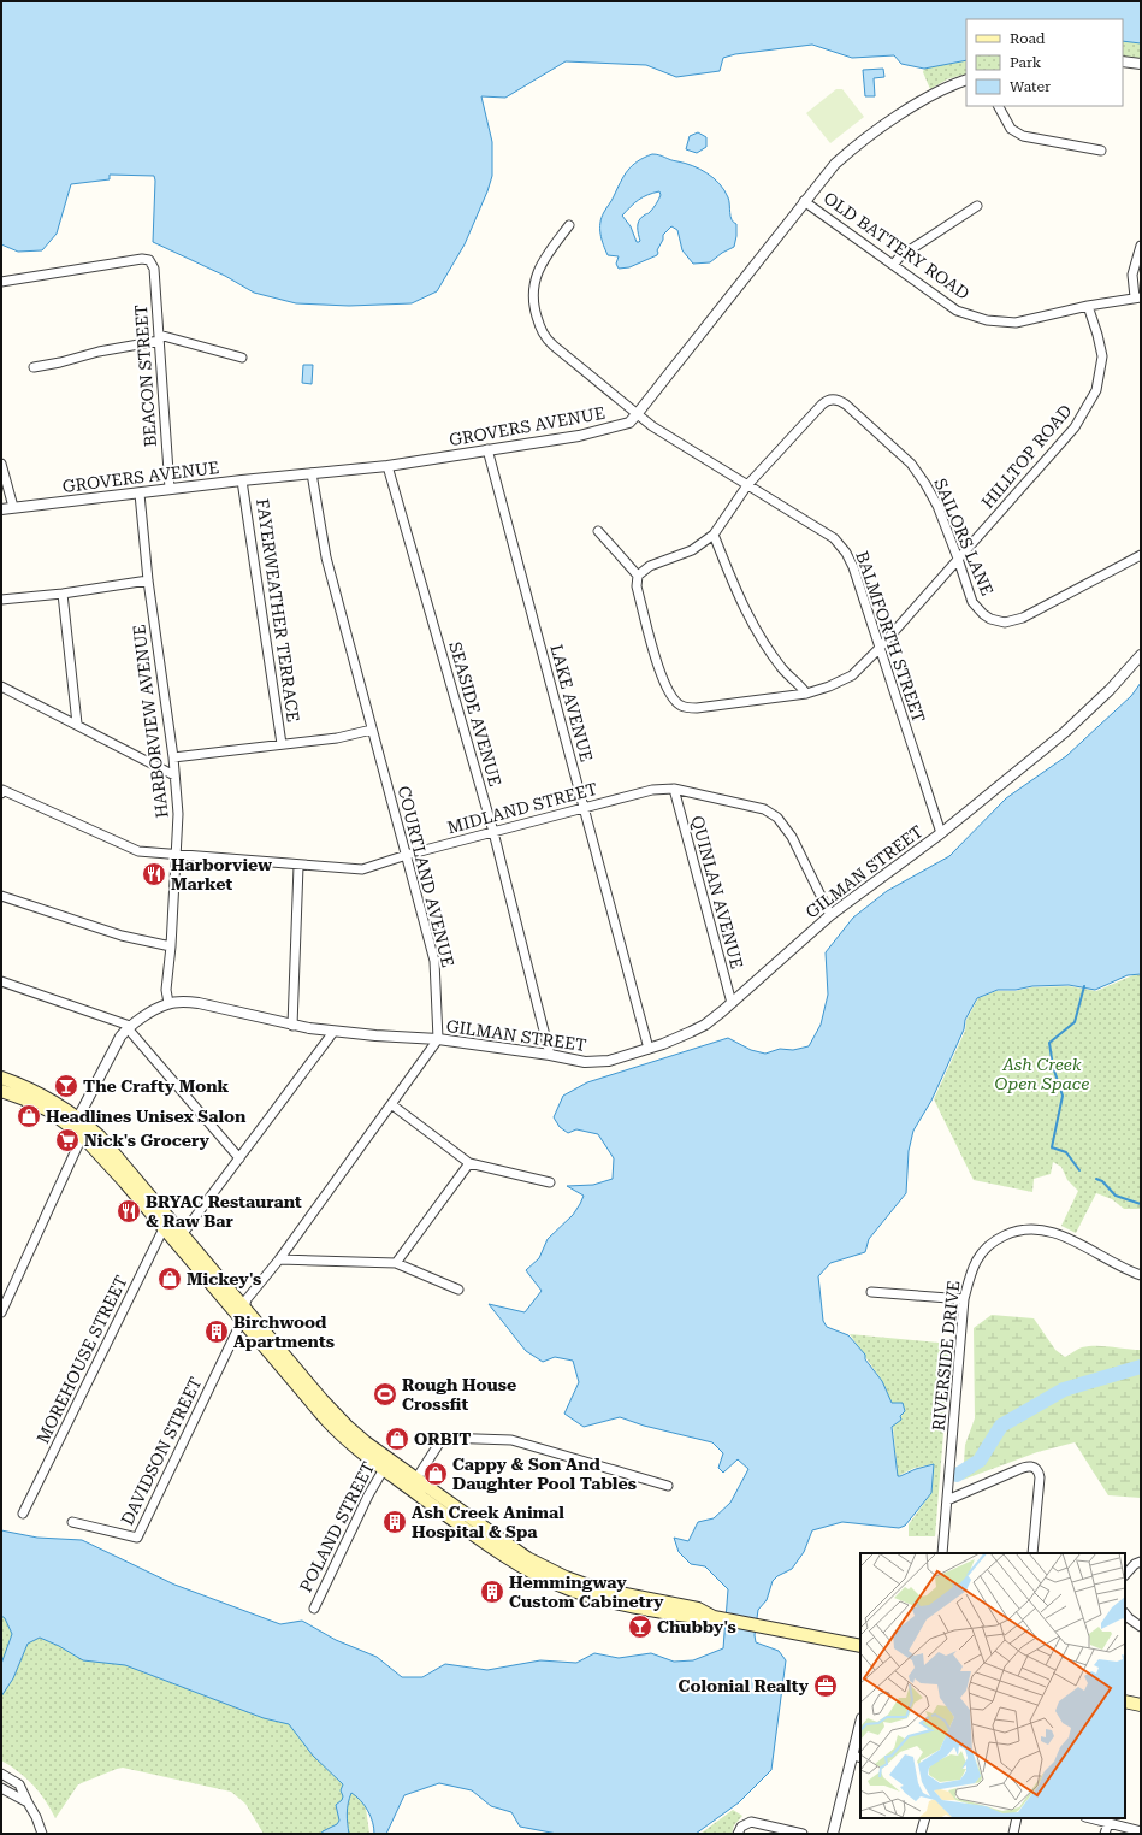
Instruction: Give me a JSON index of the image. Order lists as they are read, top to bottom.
{
  "streets": {
    "street": [
      "OLD BATTERY ROAD",
      "BEACON STREET",
      "GROVERS AVENUE",
      "HILLTOP ROAD",
      "SAILORS LANE",
      "FAYERWEATHER TERRACE",
      "BALMFORTH STREET",
      "LAKE AVENUE",
      "SEASIDE AVENUE",
      "HARBORVIEW AVENUE",
      "MIDLAND STREET",
      "GILMAN STREET",
      "COURTLAND AVENUE",
      "QUINLAN AVENUE",
      "RIVERSIDE DRIVE",
      "MOREHOUSE STREET",
      "DAVIDSON STREET",
      "POLAND STREET"
    ]
  },
  "crossings": [
    ["OLD BATTERY ROAD", "GROVERS AVENUE"],
    ["OLD BATTERY ROAD", "HILLTOP ROAD"],
    ["BEACON STREET", "GROVERS AVENUE"],
    ["GROVERS AVENUE", "FAYERWEATHER TERRACE"],
    ["GROVERS AVENUE", "BALMFORTH STREET"],
    ["GROVERS AVENUE", "LAKE AVENUE"],
    ["GROVERS AVENUE", "SEASIDE AVENUE"],
    ["GROVERS AVENUE", "HARBORVIEW AVENUE"],
    ["GROVERS AVENUE", "COURTLAND AVENUE"],
    ["HILLTOP ROAD", "SAILORS LANE"],
    ["HILLTOP ROAD", "BALMFORTH STREET"],
    ["SAILORS LANE", "BALMFORTH STREET"],
    ["BALMFORTH STREET", "GILMAN STREET"],
    ["LAKE AVENUE", "MIDLAND STREET"],
    ["LAKE AVENUE", "GILMAN STREET"],
    ["SEASIDE AVENUE", "MIDLAND STREET"],
    ["SEASIDE AVENUE", "GILMAN STREET"],
    ["HARBORVIEW AVENUE", "MIDLAND STREET"],
    ["HARBORVIEW AVENUE", "GILMAN STREET"],
    ["MIDLAND STREET", "GILMAN STREET"],
    ["MIDLAND STREET", "COURTLAND AVENUE"],
    ["MIDLAND STREET", "QUINLAN AVENUE"],
    ["GILMAN STREET", "COURTLAND AVENUE"],
    ["GILMAN STREET", "QUINLAN AVENUE"]
  ],
  "parks": ["Ash Creek Open Space"],
  "places": {
    "restaurant": ["Harborview Market", "BRYAC Restaurant & Raw Bar"],
    "bar": ["The Crafty Monk", "Chubby's"],
    "shop": [
      "Headlines Unisex Salon",
      "Mickey's",
      "ORBIT",
      "Cappy & Son And Daughter Pool Tables"
    ],
    "supermarket": ["Nick's Grocery"],
    "building": ["Birchwood Apartments", "Ash Creek Animal Hospital & Spa", "Hemmingway Custom Cabinetry"],
    "sports": ["Rough House Crossfit"],
    "office": ["Colonial Realty"]
  },
  "legend": ["Road", "Park", "Water"]
}
